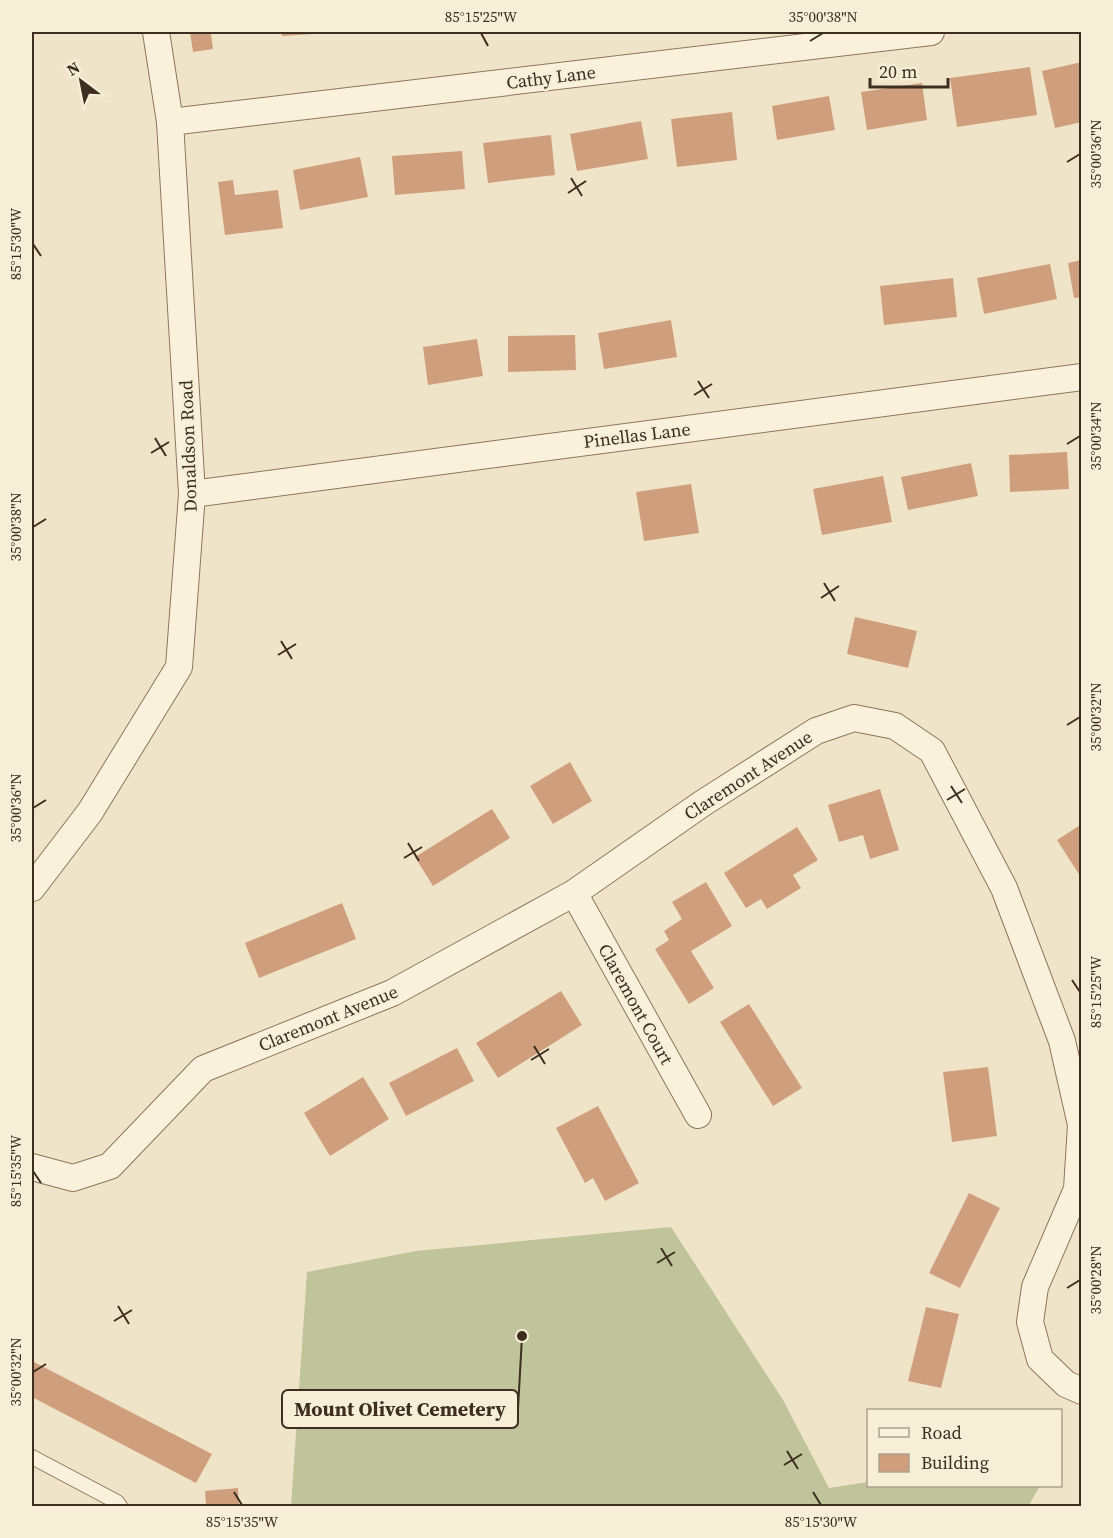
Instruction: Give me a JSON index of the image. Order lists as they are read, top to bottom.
{
  "streets": {
    "street": [
      "Cathy Lane",
      "Pinellas Lane",
      "Donaldson Road",
      "Claremont Avenue",
      "Claremont Court"
    ]
  },
  "crossings": [
    ["Cathy Lane", "Donaldson Road"],
    ["Pinellas Lane", "Donaldson Road"],
    ["Claremont Avenue", "Claremont Court"]
  ],
  "places": ["Mount Olivet Cemetery"],
  "legend": ["Road", "Building"],
  "scale_bar": "20 m",
  "north": "top left",
  "coordinates": [
    "85°15'25\"W",
    "35°00'38\"N",
    "35°00'36\"N",
    "85°15'30\"W",
    "35°00'34\"N",
    "35°00'32\"N",
    "85°15'35\"W",
    "35°00'28\"N"
  ]
}
